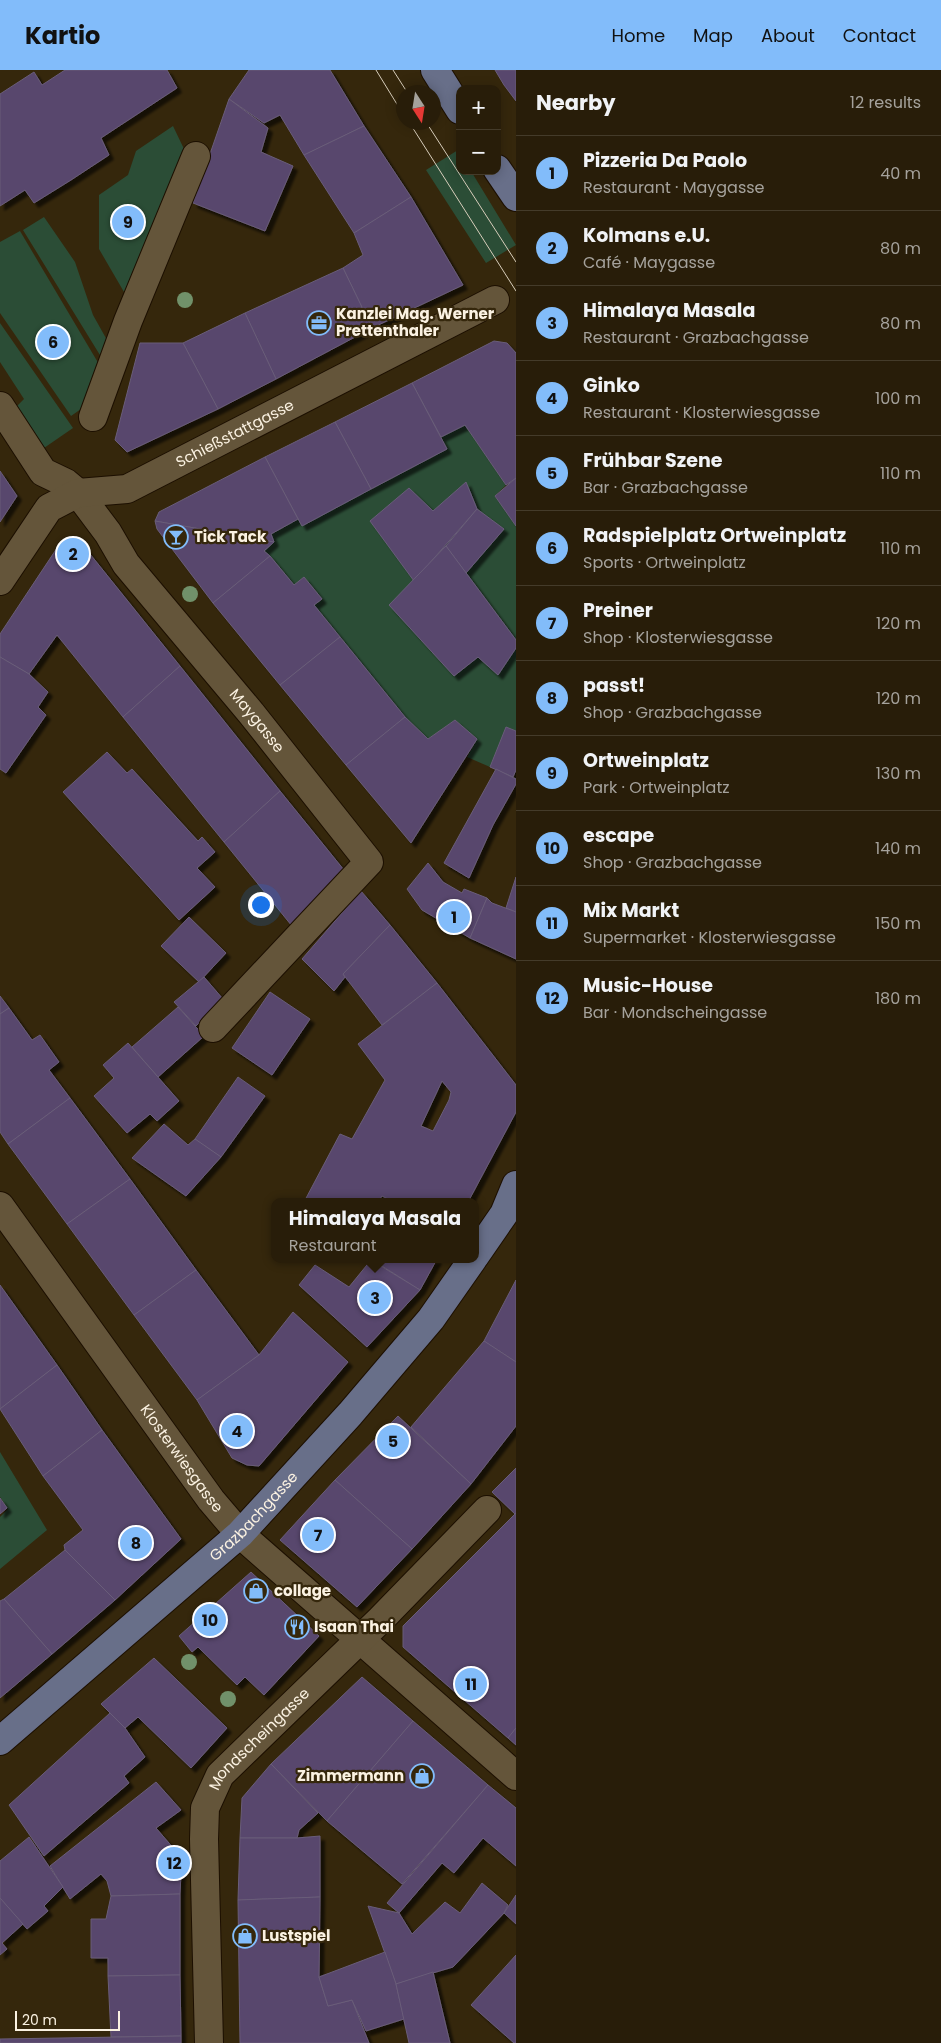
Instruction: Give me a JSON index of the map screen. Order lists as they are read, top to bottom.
{
  "streets": {
    "main road": ["Grazbachgasse"],
    "street": [
      "Schießstattgasse",
      "Maygasse",
      "Klosterwiesgasse",
      "Mondscheingasse"
    ]
  },
  "crossings": [
    ["Schießstattgasse", "Maygasse"],
    ["Klosterwiesgasse", "Grazbachgasse"],
    ["Klosterwiesgasse", "Mondscheingasse"]
  ],
  "places": {
    "office": ["Kanzlei Mag. Werner Prettenthaler"],
    "bar": ["Tick Tack"],
    "shop": ["collage", "Zimmermann", "Lustspiel"],
    "restaurant": ["Isaan Thai"]
  },
  "scale_bar": "20 m",
  "north": "bottom",
  "page": {
    "header": "Kartio",
    "nav": [
      "Home",
      "Map",
      "About",
      "Contact"
    ],
    "heading": ["Nearby", "12 results"],
    "map_buttons": ["+", "−"],
    "list": [
      {
        "mark": "1",
        "name": "Pizzeria Da Paolo",
        "note": "Restaurant · Maygasse",
        "value": "40 m"
      },
      {
        "mark": "2",
        "name": "Kolmans e.U.",
        "note": "Café · Maygasse",
        "value": "80 m"
      },
      {
        "mark": "3",
        "name": "Himalaya Masala",
        "note": "Restaurant · Grazbachgasse",
        "value": "80 m"
      },
      {
        "mark": "4",
        "name": "Ginko",
        "note": "Restaurant · Klosterwiesgasse",
        "value": "100 m"
      },
      {
        "mark": "5",
        "name": "Frühbar Szene",
        "note": "Bar · Grazbachgasse",
        "value": "110 m"
      },
      {
        "mark": "6",
        "name": "Radspielplatz Ortweinplatz",
        "note": "Sports · Ortweinplatz",
        "value": "110 m"
      },
      {
        "mark": "7",
        "name": "Preiner",
        "note": "Shop · Klosterwiesgasse",
        "value": "120 m"
      },
      {
        "mark": "8",
        "name": "passt!",
        "note": "Shop · Grazbachgasse",
        "value": "120 m"
      },
      {
        "mark": "9",
        "name": "Ortweinplatz",
        "note": "Park · Ortweinplatz",
        "value": "130 m"
      },
      {
        "mark": "10",
        "name": "escape",
        "note": "Shop · Grazbachgasse",
        "value": "140 m"
      },
      {
        "mark": "11",
        "name": "Mix Markt",
        "note": "Supermarket · Klosterwiesgasse",
        "value": "150 m"
      },
      {
        "mark": "12",
        "name": "Music-House",
        "note": "Bar · Mondscheingasse",
        "value": "180 m"
      }
    ],
    "pins": [
      "9",
      "6",
      "2",
      "1",
      "3",
      "4",
      "5",
      "7",
      "8",
      "10",
      "11",
      "12"
    ],
    "popup": ["Himalaya Masala", "Restaurant"],
    "scale": "20 m"
  }
}
